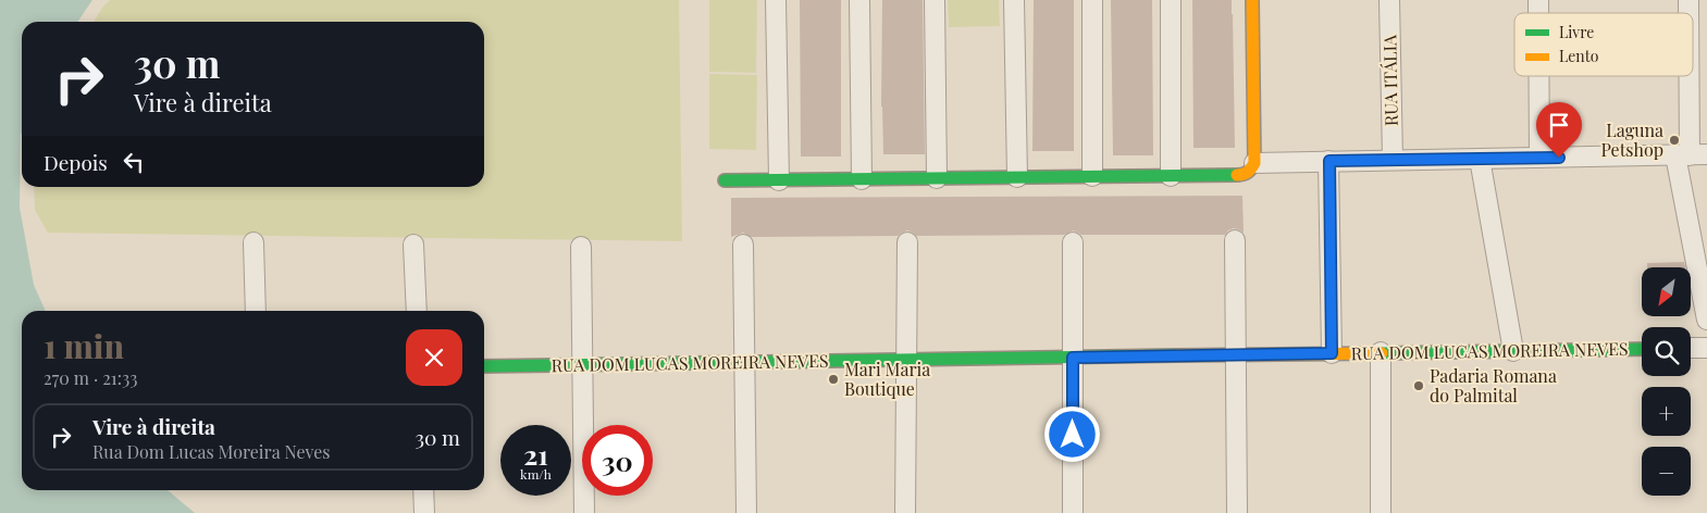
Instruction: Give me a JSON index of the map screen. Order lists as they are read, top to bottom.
{
  "streets": {
    "street": ["RUA ITÁLIA", "RUA DOM LUCAS MOREIRA NEVES"]
  },
  "places": ["Laguna Petshop", "Mari Maria Boutique", "Padaria Romana do Palmital"],
  "legend": ["Livre", "Lento"],
  "north": "bottom left",
  "page": {
    "turn": ["30 m", "Vire à direita"],
    "then": "Depois",
    "map_buttons": ["+", "−"],
    "heading": ["1 min", "270 m · 21:33"],
    "list": [
      {
        "name": "Vire à direita",
        "note": "Rua Dom Lucas Moreira Neves",
        "value": "30 m"
      }
    ],
    "speed": "21 km/h",
    "limit": "30"
  }
}
